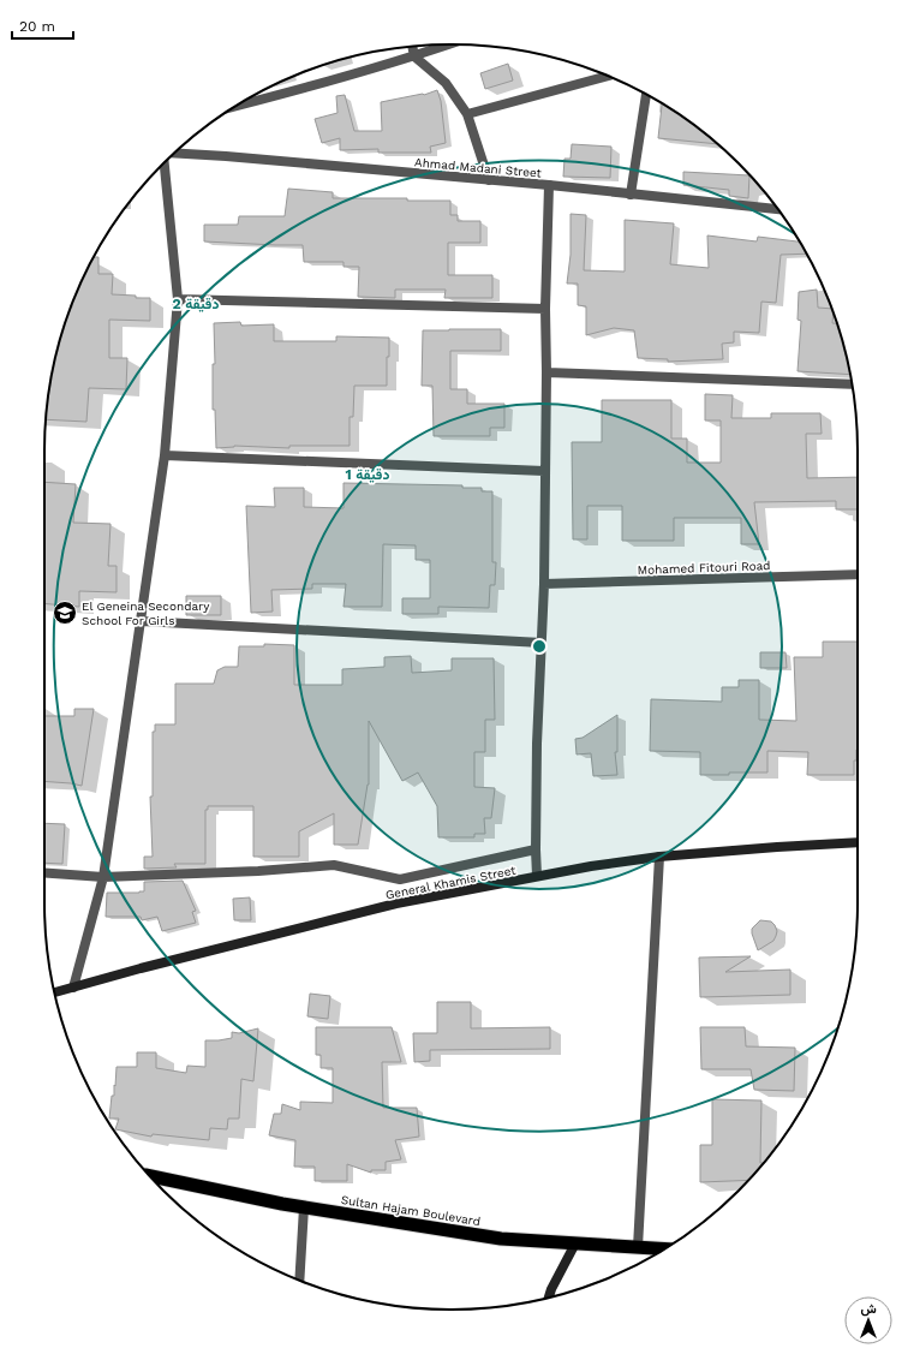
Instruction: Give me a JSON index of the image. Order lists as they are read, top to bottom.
{
  "streets": {
    "highway": ["Sultan Hajam Boulevard"],
    "main road": ["General Khamis Street"],
    "street": ["Ahmad Madani Street", "Mohamed Fitouri Road"]
  },
  "places": {
    "school or university": ["El Geneina Secondary School For Girls"]
  },
  "scale_bar": "20 m",
  "north": "top",
  "rings": ["2 دقيقة", "1 دقيقة"]
}
